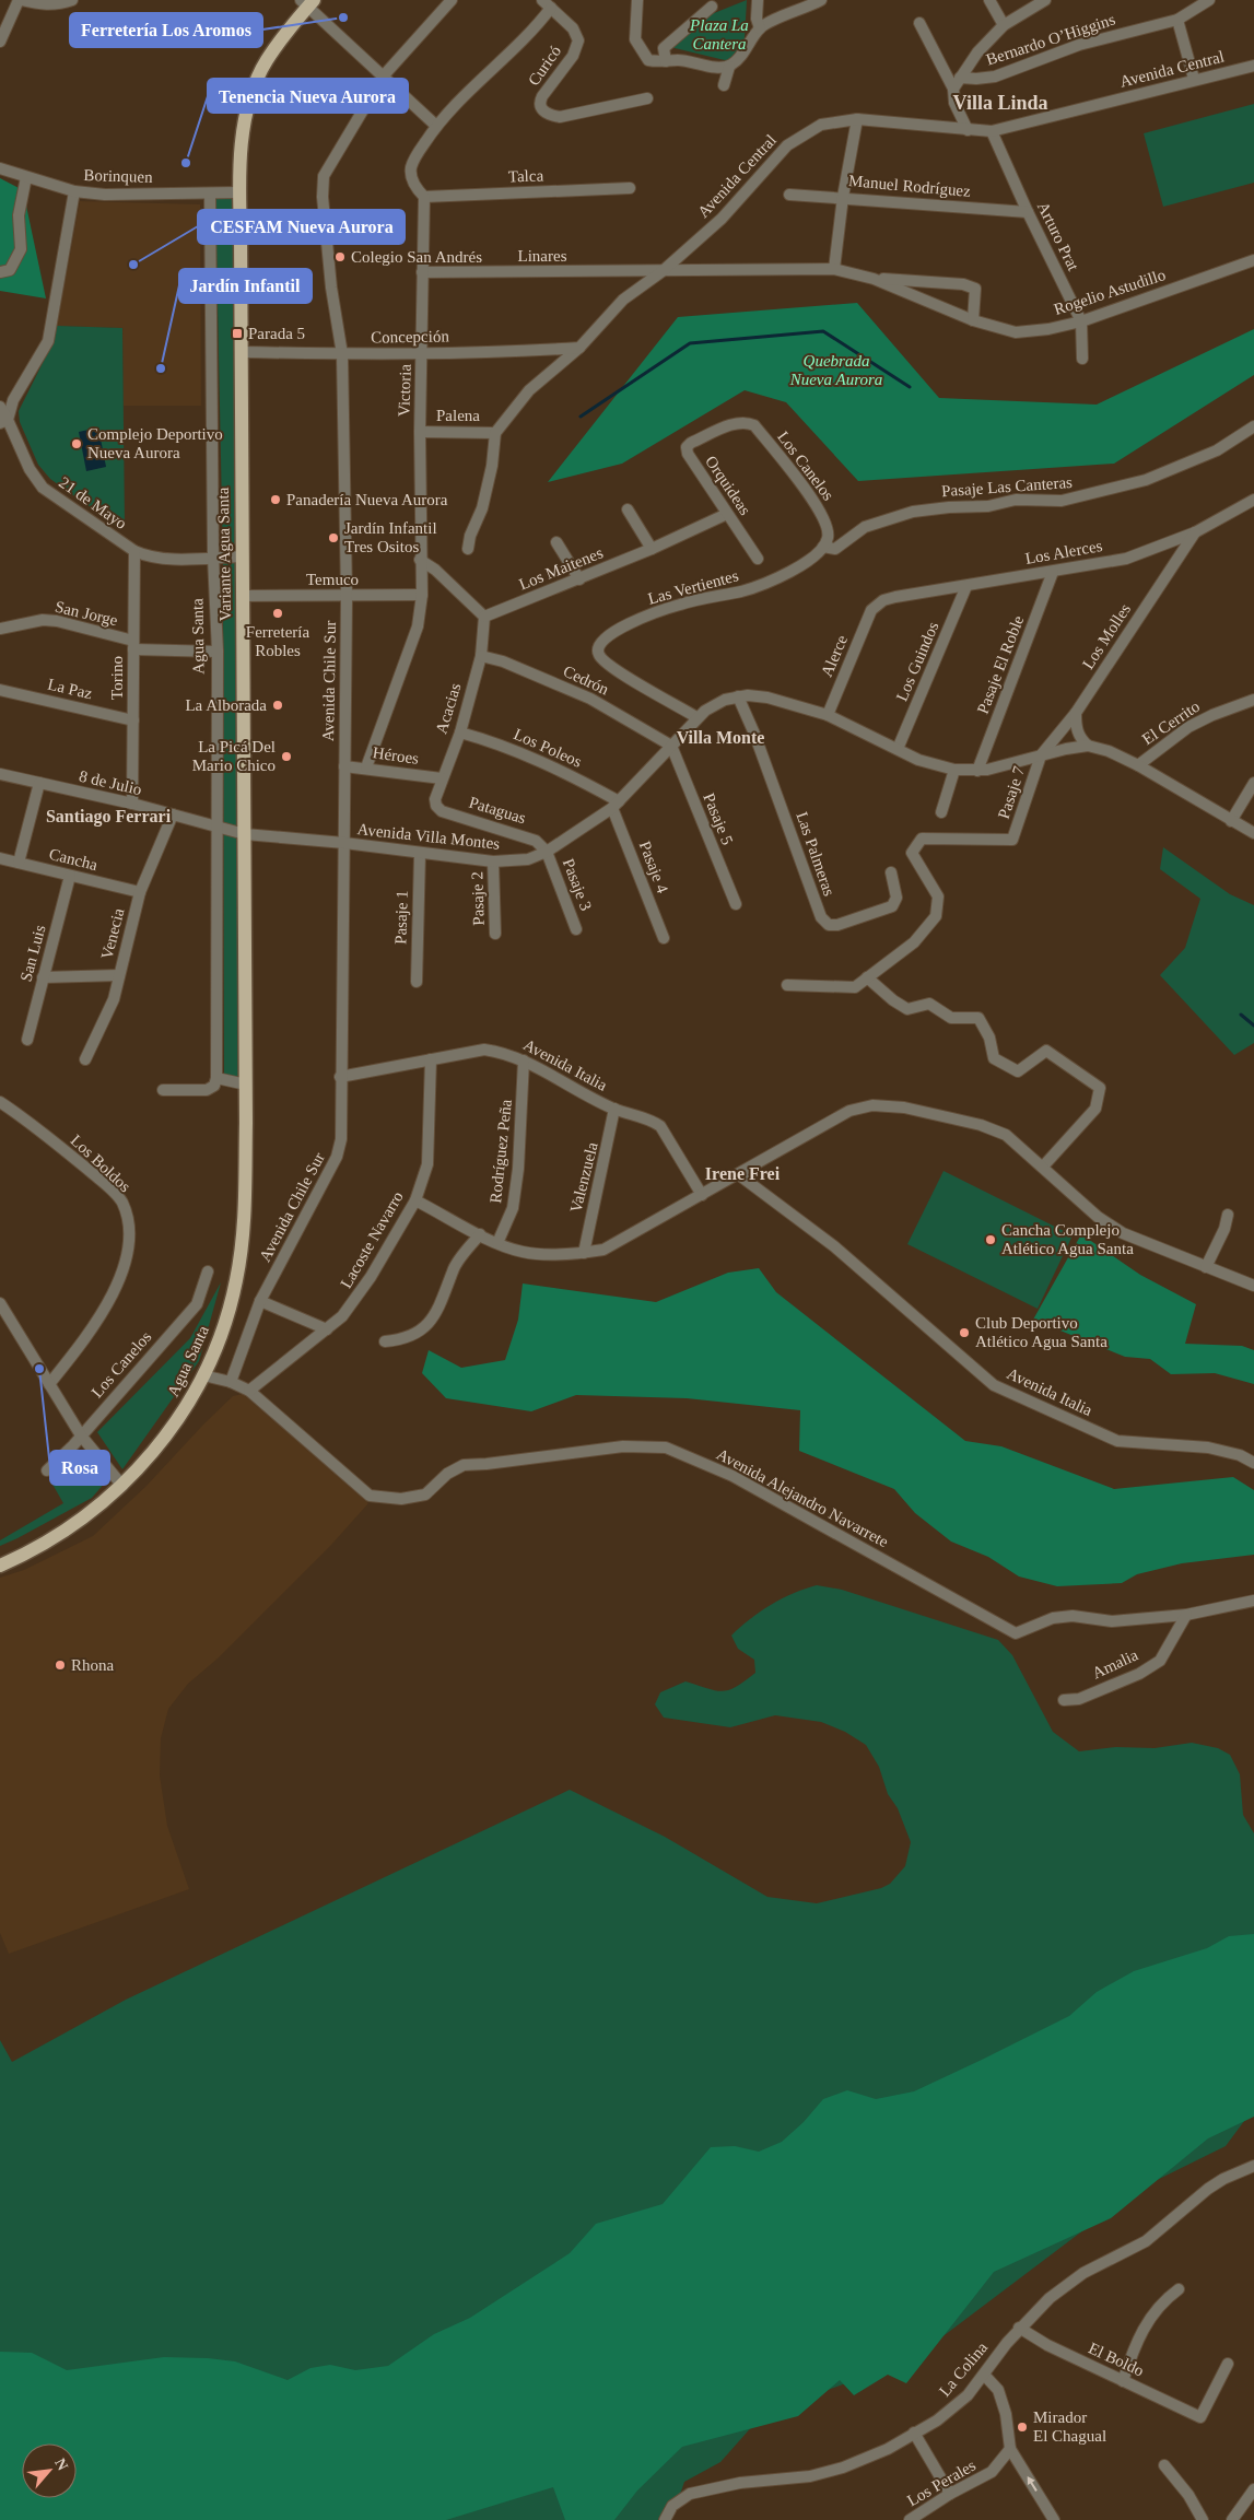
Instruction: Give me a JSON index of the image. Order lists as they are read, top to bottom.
{
  "streets": {
    "main road": ["Variante Agua Santa", "Agua Santa"],
    "street": [
      "Bernardo O’Higgins",
      "Curicó",
      "Avenida Central",
      "Borinquen",
      "Talca",
      "Manuel Rodríguez",
      "Arturo Prat",
      "Linares",
      "Rogelio Astudillo",
      "Concepción",
      "Victoria",
      "Palena",
      "Los Canelos",
      "Orquideas",
      "Pasaje Las Canteras",
      "21 de Mayo",
      "Los Alerces",
      "Los Maitenes",
      "Temuco",
      "Las Vertientes",
      "San Jorge",
      "Los Molles",
      "Alerce",
      "Los Guindos",
      "Pasaje El Roble",
      "Torino",
      "Cedrón",
      "Avenida Chile Sur",
      "La Paz",
      "Acacias",
      "El Cerrito",
      "Los Poleos",
      "Héroes",
      "8 de Julio",
      "Pasaje 7",
      "Pataguas",
      "Pasaje 5",
      "Avenida Villa Montes",
      "Las Palmeras",
      "Cancha",
      "Pasaje 4",
      "Pasaje 3",
      "Pasaje 2",
      "Pasaje 1",
      "Venecia",
      "San Luis",
      "Avenida Italia",
      "Rodríguez Peña",
      "Los Boldos",
      "Valenzuela",
      "Lacoste Navarro",
      "Avenida Alejandro Navarrete",
      "Amalia",
      "El Boldo",
      "La Colina",
      "Los Perales"
    ]
  },
  "crossings": [
    ["Avenida Central", "Arturo Prat"],
    ["Avenida Central", "Linares"],
    ["Avenida Central", "Rogelio Astudillo"],
    ["Avenida Central", "Concepción"],
    ["Avenida Central", "Palena"],
    ["Borinquen", "Variante Agua Santa"],
    ["Borinquen", "Agua Santa"],
    ["Talca", "Victoria"],
    ["Manuel Rodríguez", "Arturo Prat"],
    ["Arturo Prat", "Rogelio Astudillo"],
    ["Linares", "Rogelio Astudillo"],
    ["Linares", "Victoria"],
    ["Concepción", "Victoria"],
    ["Concepción", "Variante Agua Santa"],
    ["Concepción", "Avenida Chile Sur"],
    ["Victoria", "Palena"],
    ["Victoria", "Temuco"],
    ["Victoria", "Héroes"],
    ["Los Canelos", "Orquideas"],
    ["Los Canelos", "Pasaje Las Canteras"],
    ["Los Canelos", "Las Vertientes"],
    ["Orquideas", "Los Maitenes"],
    ["Pasaje Las Canteras", "Las Vertientes"],
    ["21 de Mayo", "Variante Agua Santa"],
    ["21 de Mayo", "Agua Santa"],
    ["21 de Mayo", "Torino"],
    ["Los Alerces", "Los Molles"],
    ["Los Alerces", "Alerce"],
    ["Los Alerces", "Los Guindos"],
    ["Los Alerces", "Pasaje El Roble"],
    ["Variante Agua Santa", "Temuco"],
    ["Variante Agua Santa", "Agua Santa"],
    ["Variante Agua Santa", "8 de Julio"],
    ["Variante Agua Santa", "Avenida Villa Montes"],
    ["Los Maitenes", "Acacias"],
    ["Temuco", "Avenida Chile Sur"],
    ["Las Vertientes", "Avenida Villa Montes"],
    ["San Jorge", "Agua Santa"],
    ["San Jorge", "Torino"],
    ["Agua Santa", "8 de Julio"],
    ["Agua Santa", "Avenida Villa Montes"],
    ["Agua Santa", "Avenida Alejandro Navarrete"],
    ["Los Molles", "Pasaje 7"],
    ["Los Molles", "Avenida Villa Montes"],
    ["Alerce", "Avenida Villa Montes"],
    ["Los Guindos", "Avenida Villa Montes"],
    ["Pasaje El Roble", "Avenida Villa Montes"],
    ["Torino", "La Paz"],
    ["Torino", "8 de Julio"],
    ["Cedrón", "Acacias"],
    ["Cedrón", "Pasaje 5"],
    ["Cedrón", "Avenida Villa Montes"],
    ["Avenida Chile Sur", "Héroes"],
    ["Avenida Chile Sur", "Avenida Villa Montes"],
    ["Avenida Chile Sur", "Avenida Italia"],
    ["Avenida Chile Sur", "Avenida Alejandro Navarrete"],
    ["Acacias", "Los Poleos"],
    ["Acacias", "Héroes"],
    ["Acacias", "Pataguas"],
    ["Los Poleos", "Avenida Villa Montes"],
    ["Los Poleos", "Pasaje 4"],
    ["8 de Julio", "Avenida Villa Montes"],
    ["8 de Julio", "Venecia"],
    ["Pasaje 7", "Avenida Villa Montes"],
    ["Pataguas", "Avenida Villa Montes"],
    ["Pataguas", "Pasaje 3"],
    ["Pasaje 5", "Avenida Villa Montes"],
    ["Avenida Villa Montes", "Las Palmeras"],
    ["Avenida Villa Montes", "Pasaje 4"],
    ["Avenida Villa Montes", "Pasaje 3"],
    ["Avenida Villa Montes", "Pasaje 2"],
    ["Avenida Villa Montes", "Pasaje 1"],
    ["Cancha", "Venecia"],
    ["Cancha", "San Luis"],
    ["Avenida Italia", "Rodríguez Peña"],
    ["Avenida Italia", "Valenzuela"],
    ["Avenida Italia", "Lacoste Navarro"],
    ["Lacoste Navarro", "Avenida Alejandro Navarrete"],
    ["Avenida Alejandro Navarrete", "Amalia"],
    ["El Boldo", "La Colina"]
  ],
  "districts": [
    "Villa Linda",
    "Villa Monte",
    "Santiago Ferrari",
    "Irene Frei"
  ],
  "parks": ["Plaza La Cantera", "Quebrada Nueva Aurora"],
  "places": {
    "other": [
      "Ferretería Los Aromos",
      "Tenencia Nueva Aurora",
      "Colegio San Andrés",
      "CESFAM Nueva Aurora",
      "Jardín Infantil",
      "Complejo Deportivo Nueva Aurora",
      "Panadería Nueva Aurora",
      "Jardín Infantil Tres Ositos",
      "Ferretería Robles",
      "La Alborada",
      "La Picá Del Mario Chico",
      "Cancha Complejo Atlético Agua Santa",
      "Club Deportivo Atlético Agua Santa",
      "Rosa",
      "Rhona",
      "Mirador El Chagual"
    ],
    "transit": ["Parada 5"]
  },
  "north": "top right"
}
